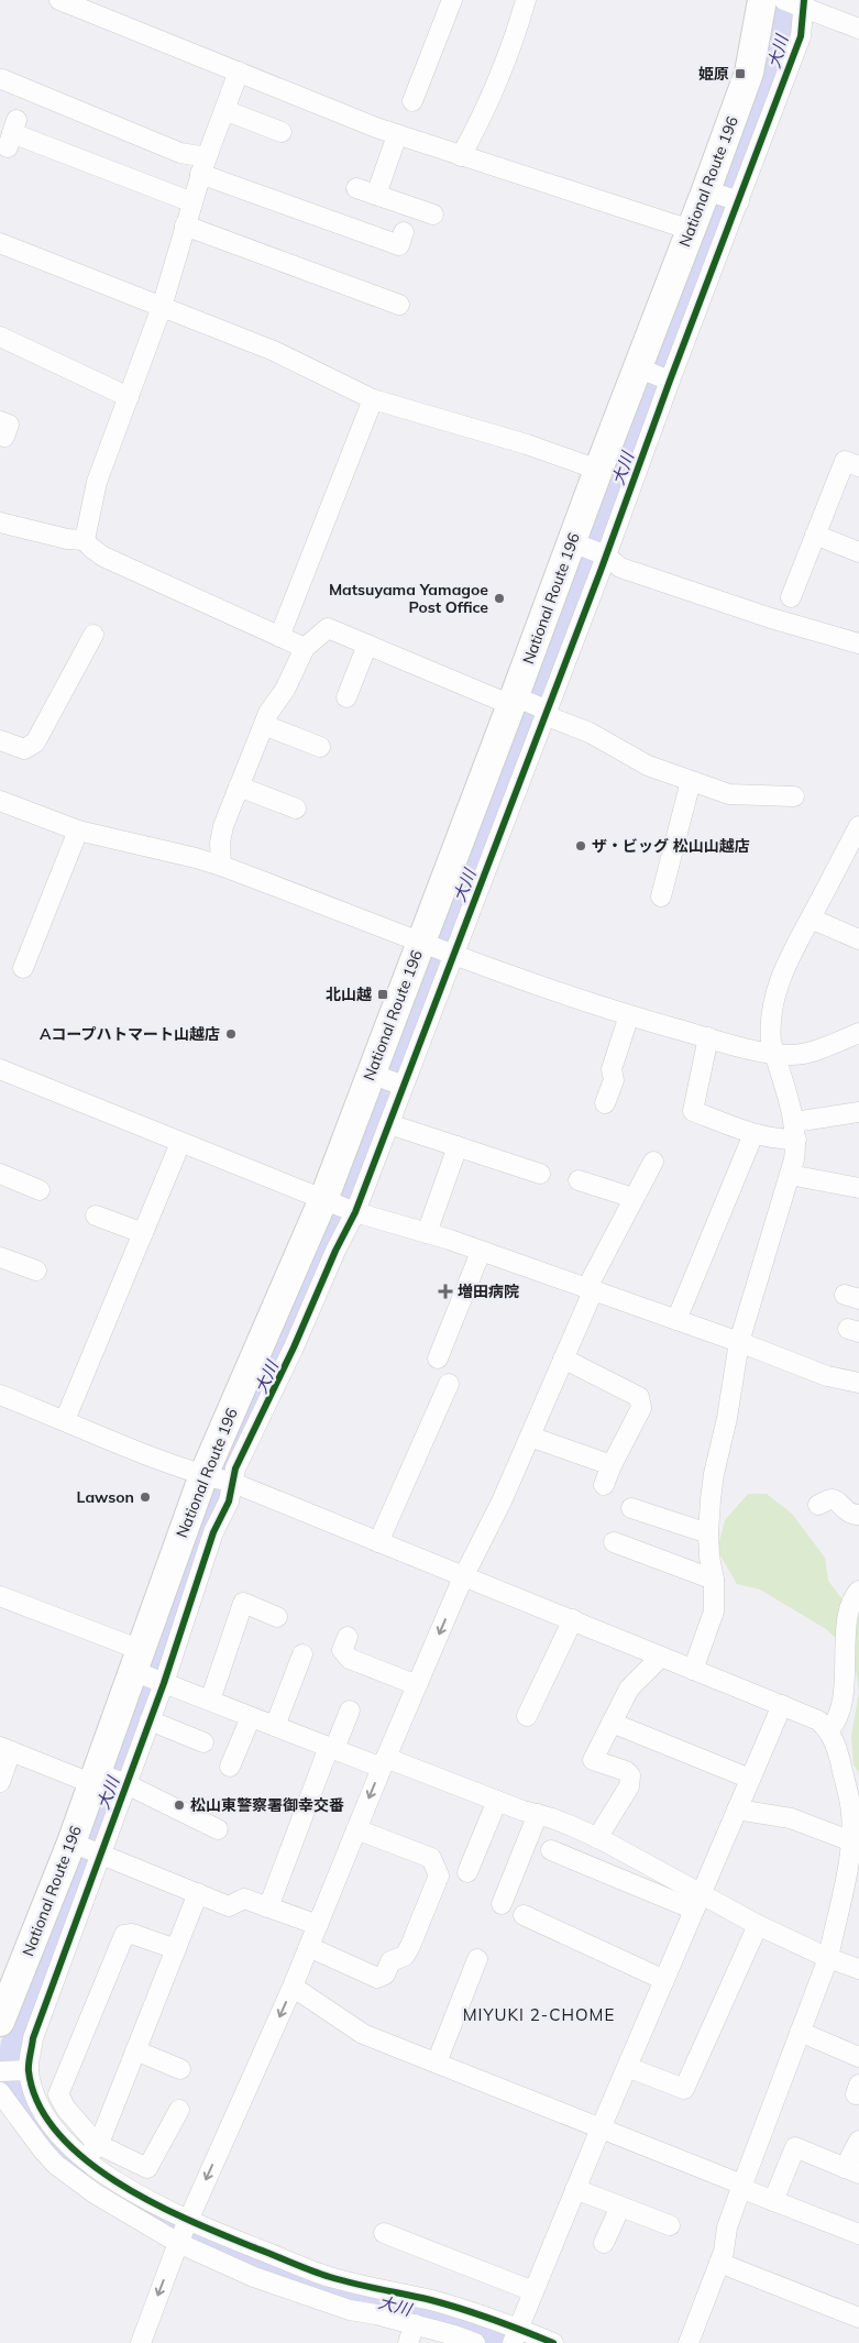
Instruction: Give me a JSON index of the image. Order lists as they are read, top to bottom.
{
  "streets": {
    "highway": ["National Route 196"]
  },
  "districts": ["MIYUKI 2-CHOME"],
  "water": ["大川"],
  "places": {
    "transit": ["姫原", "北山越"],
    "other": [
      "Matsuyama Yamagoe Post Office",
      "ザ・ビッグ 松山山越店",
      "Aコープハトマート山越店",
      "Lawson",
      "松山東警察署御幸交番"
    ],
    "health": ["増田病院"]
  }
}
